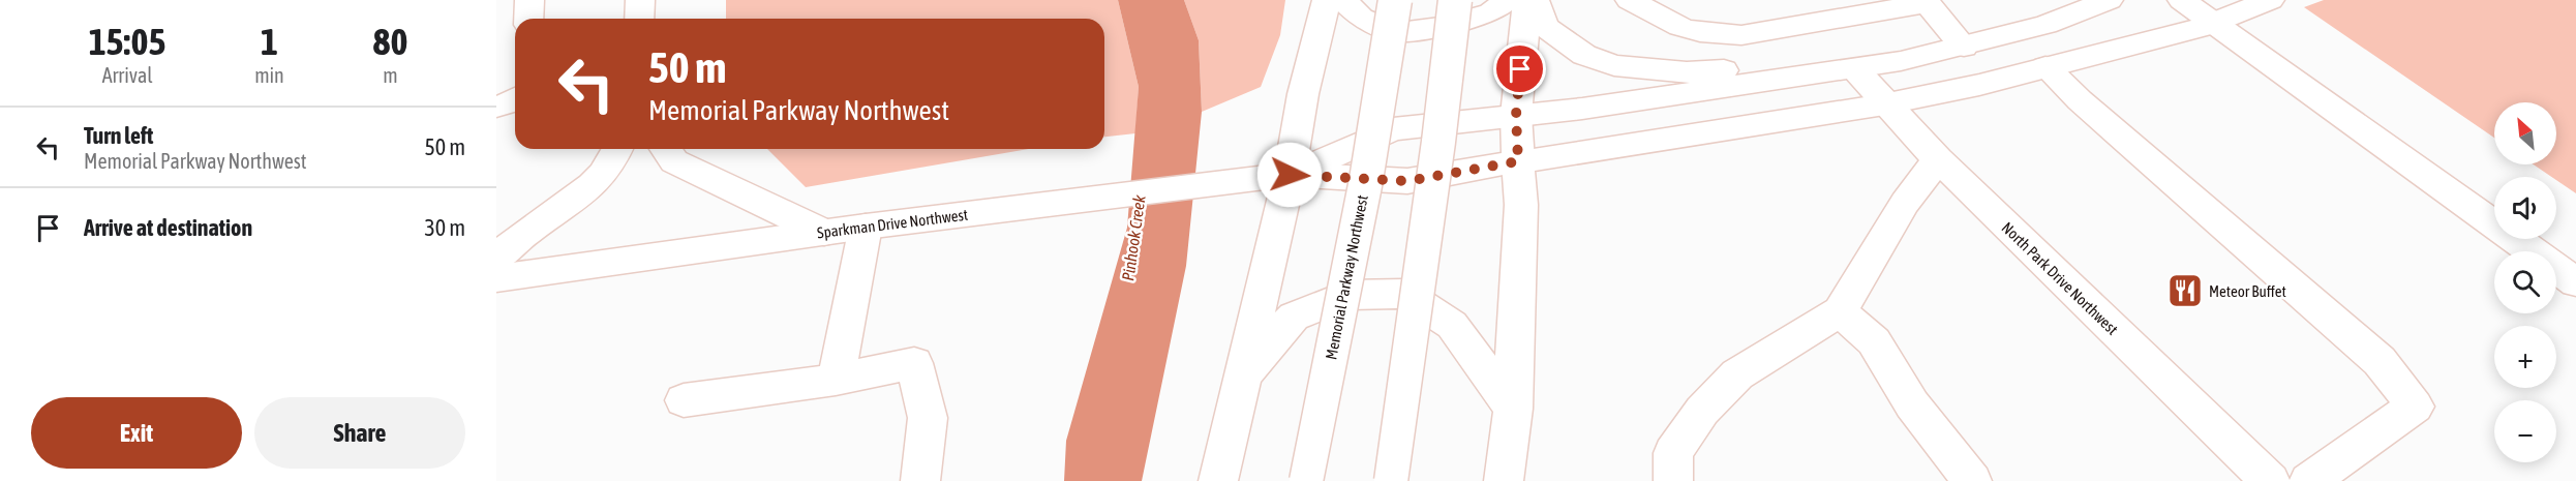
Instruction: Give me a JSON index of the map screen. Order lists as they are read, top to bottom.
{
  "streets": {
    "main road": ["Sparkman Drive Northwest", "Memorial Parkway Northwest", "North Park Drive Northwest"]
  },
  "crossings": [
    ["Sparkman Drive Northwest", "North Park Drive Northwest"]
  ],
  "water": ["Pinhook Creek"],
  "places": {
    "restaurant": ["Meteor Buffet"]
  },
  "north": "top left",
  "page": {
    "eta": [
      "15:05",
      "Arrival",
      "1",
      "min",
      "80",
      "m"
    ],
    "turn": ["50 m", "Memorial Parkway Northwest"],
    "map_buttons": ["+", "−"],
    "list": [
      {
        "name": "Turn left",
        "note": "Memorial Parkway Northwest",
        "value": "50 m"
      },
      {
        "name": "Arrive at destination",
        "value": "30 m"
      }
    ],
    "buttons": ["Exit", "Share"]
  }
}
